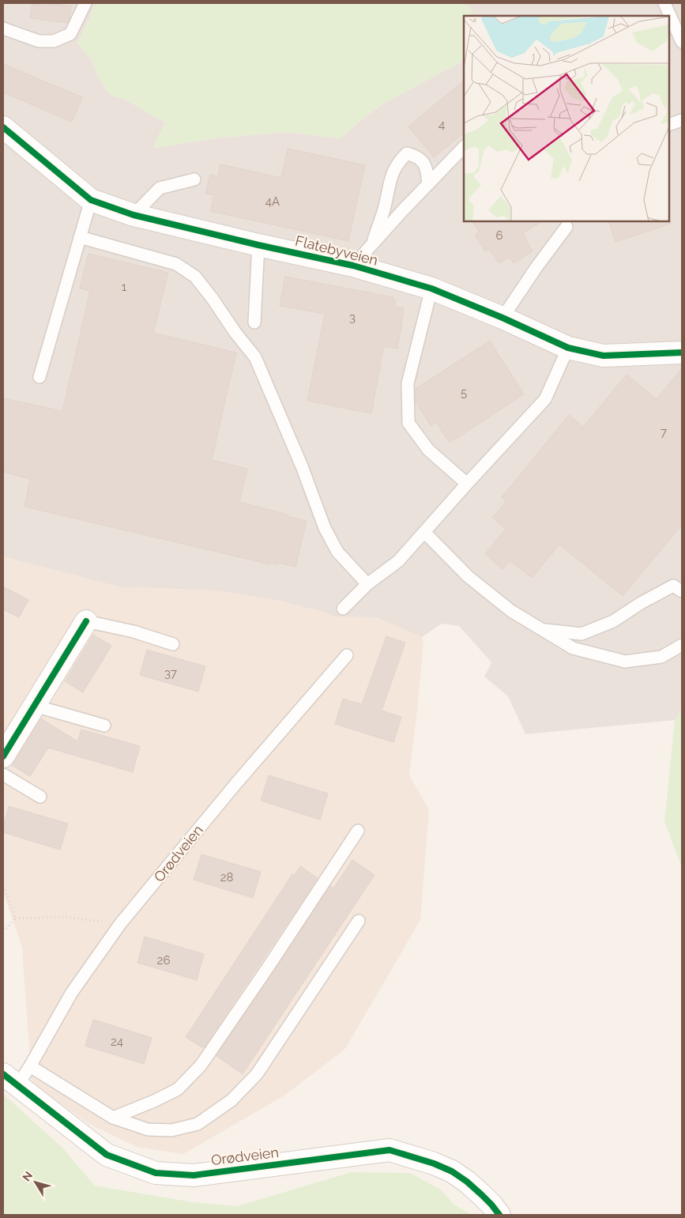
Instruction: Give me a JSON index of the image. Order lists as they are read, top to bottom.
{
  "streets": {
    "street": ["Flatebyveien", "Orødveien"]
  },
  "house_numbers": [
    "4",
    "4A",
    "6",
    "1",
    "3",
    "5",
    "7",
    "37",
    "28",
    "26",
    "24"
  ],
  "north": "top left"
}
